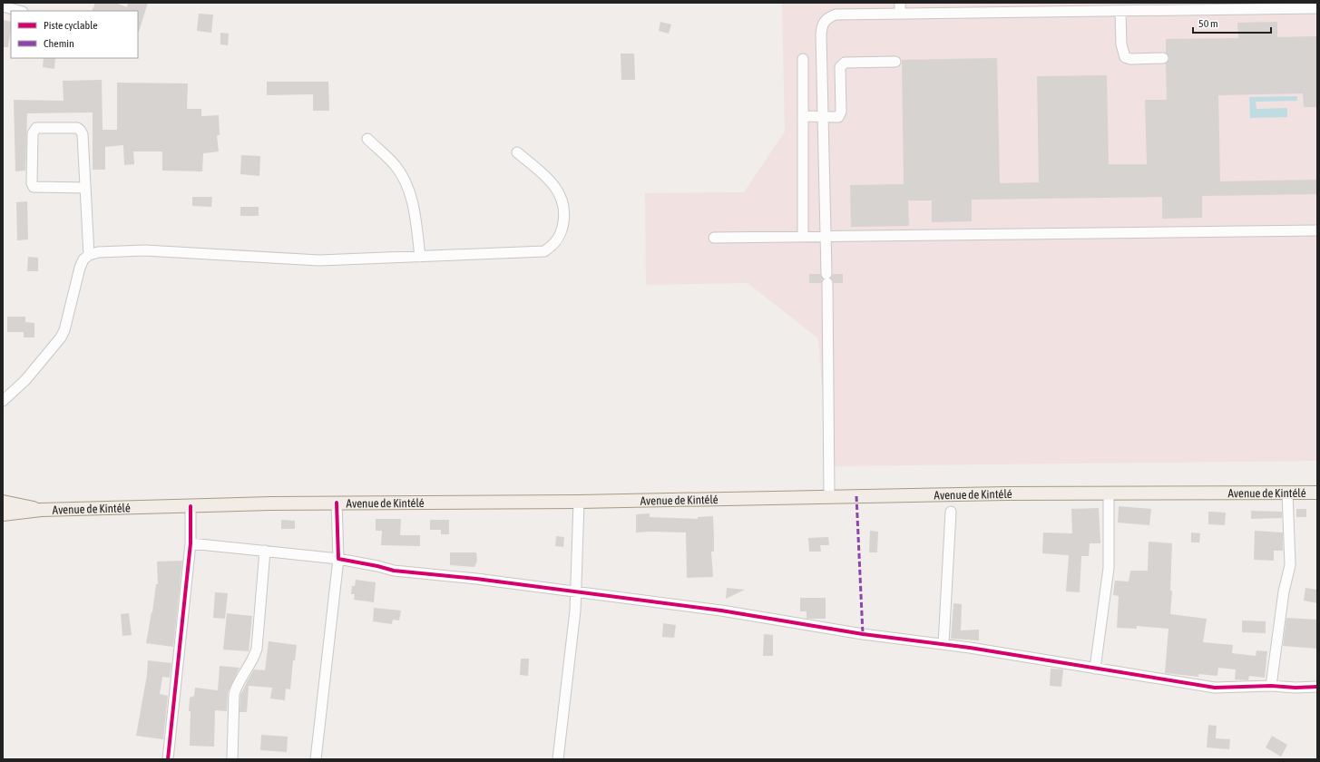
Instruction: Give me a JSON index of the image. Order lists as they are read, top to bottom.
{
  "streets": {
    "main road": ["Avenue de Kintélé"]
  },
  "legend": ["Piste cyclable", "Chemin"],
  "scale_bar": "50 m"
}
